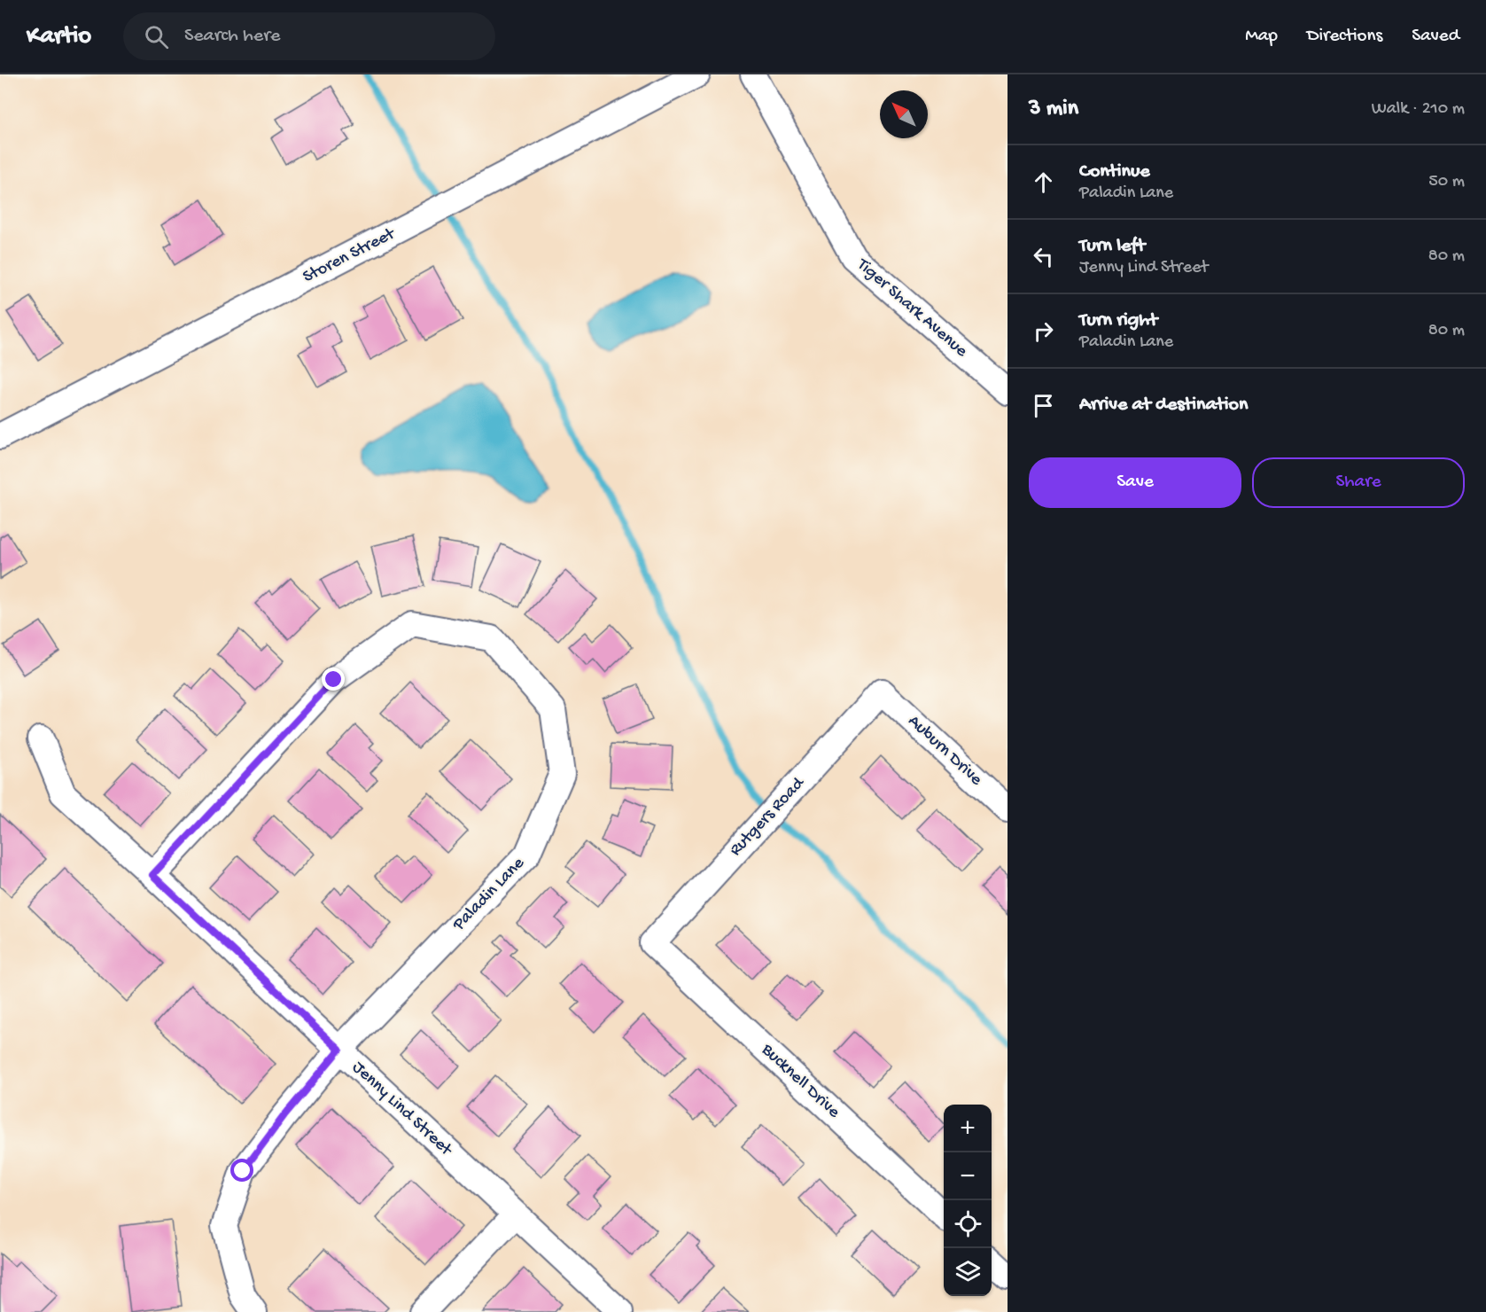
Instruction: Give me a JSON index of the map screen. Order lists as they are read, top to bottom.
{
  "streets": {
    "street": [
      "Storen Street",
      "Tiger Shark Avenue",
      "Auburn Drive",
      "Rutgers Road",
      "Paladin Lane",
      "Bucknell Drive",
      "Jenny Lind Street"
    ]
  },
  "crossings": [
    ["Auburn Drive", "Rutgers Road"],
    ["Rutgers Road", "Bucknell Drive"],
    ["Paladin Lane", "Jenny Lind Street"]
  ],
  "north": "top left",
  "page": {
    "header": "Kartio",
    "search": "Search here",
    "nav": ["Map", "Directions", "Saved"],
    "heading": ["3 min", "Walk · 210 m"],
    "list": [
      ["Continue", "Paladin Lane", "50 m"],
      ["Turn left", "Jenny Lind Street", "80 m"],
      ["Turn right", "Paladin Lane", "80 m"],
      "Arrive at destination"
    ],
    "buttons": ["Save", "Share"],
    "map_buttons": ["+", "−"]
  }
}
